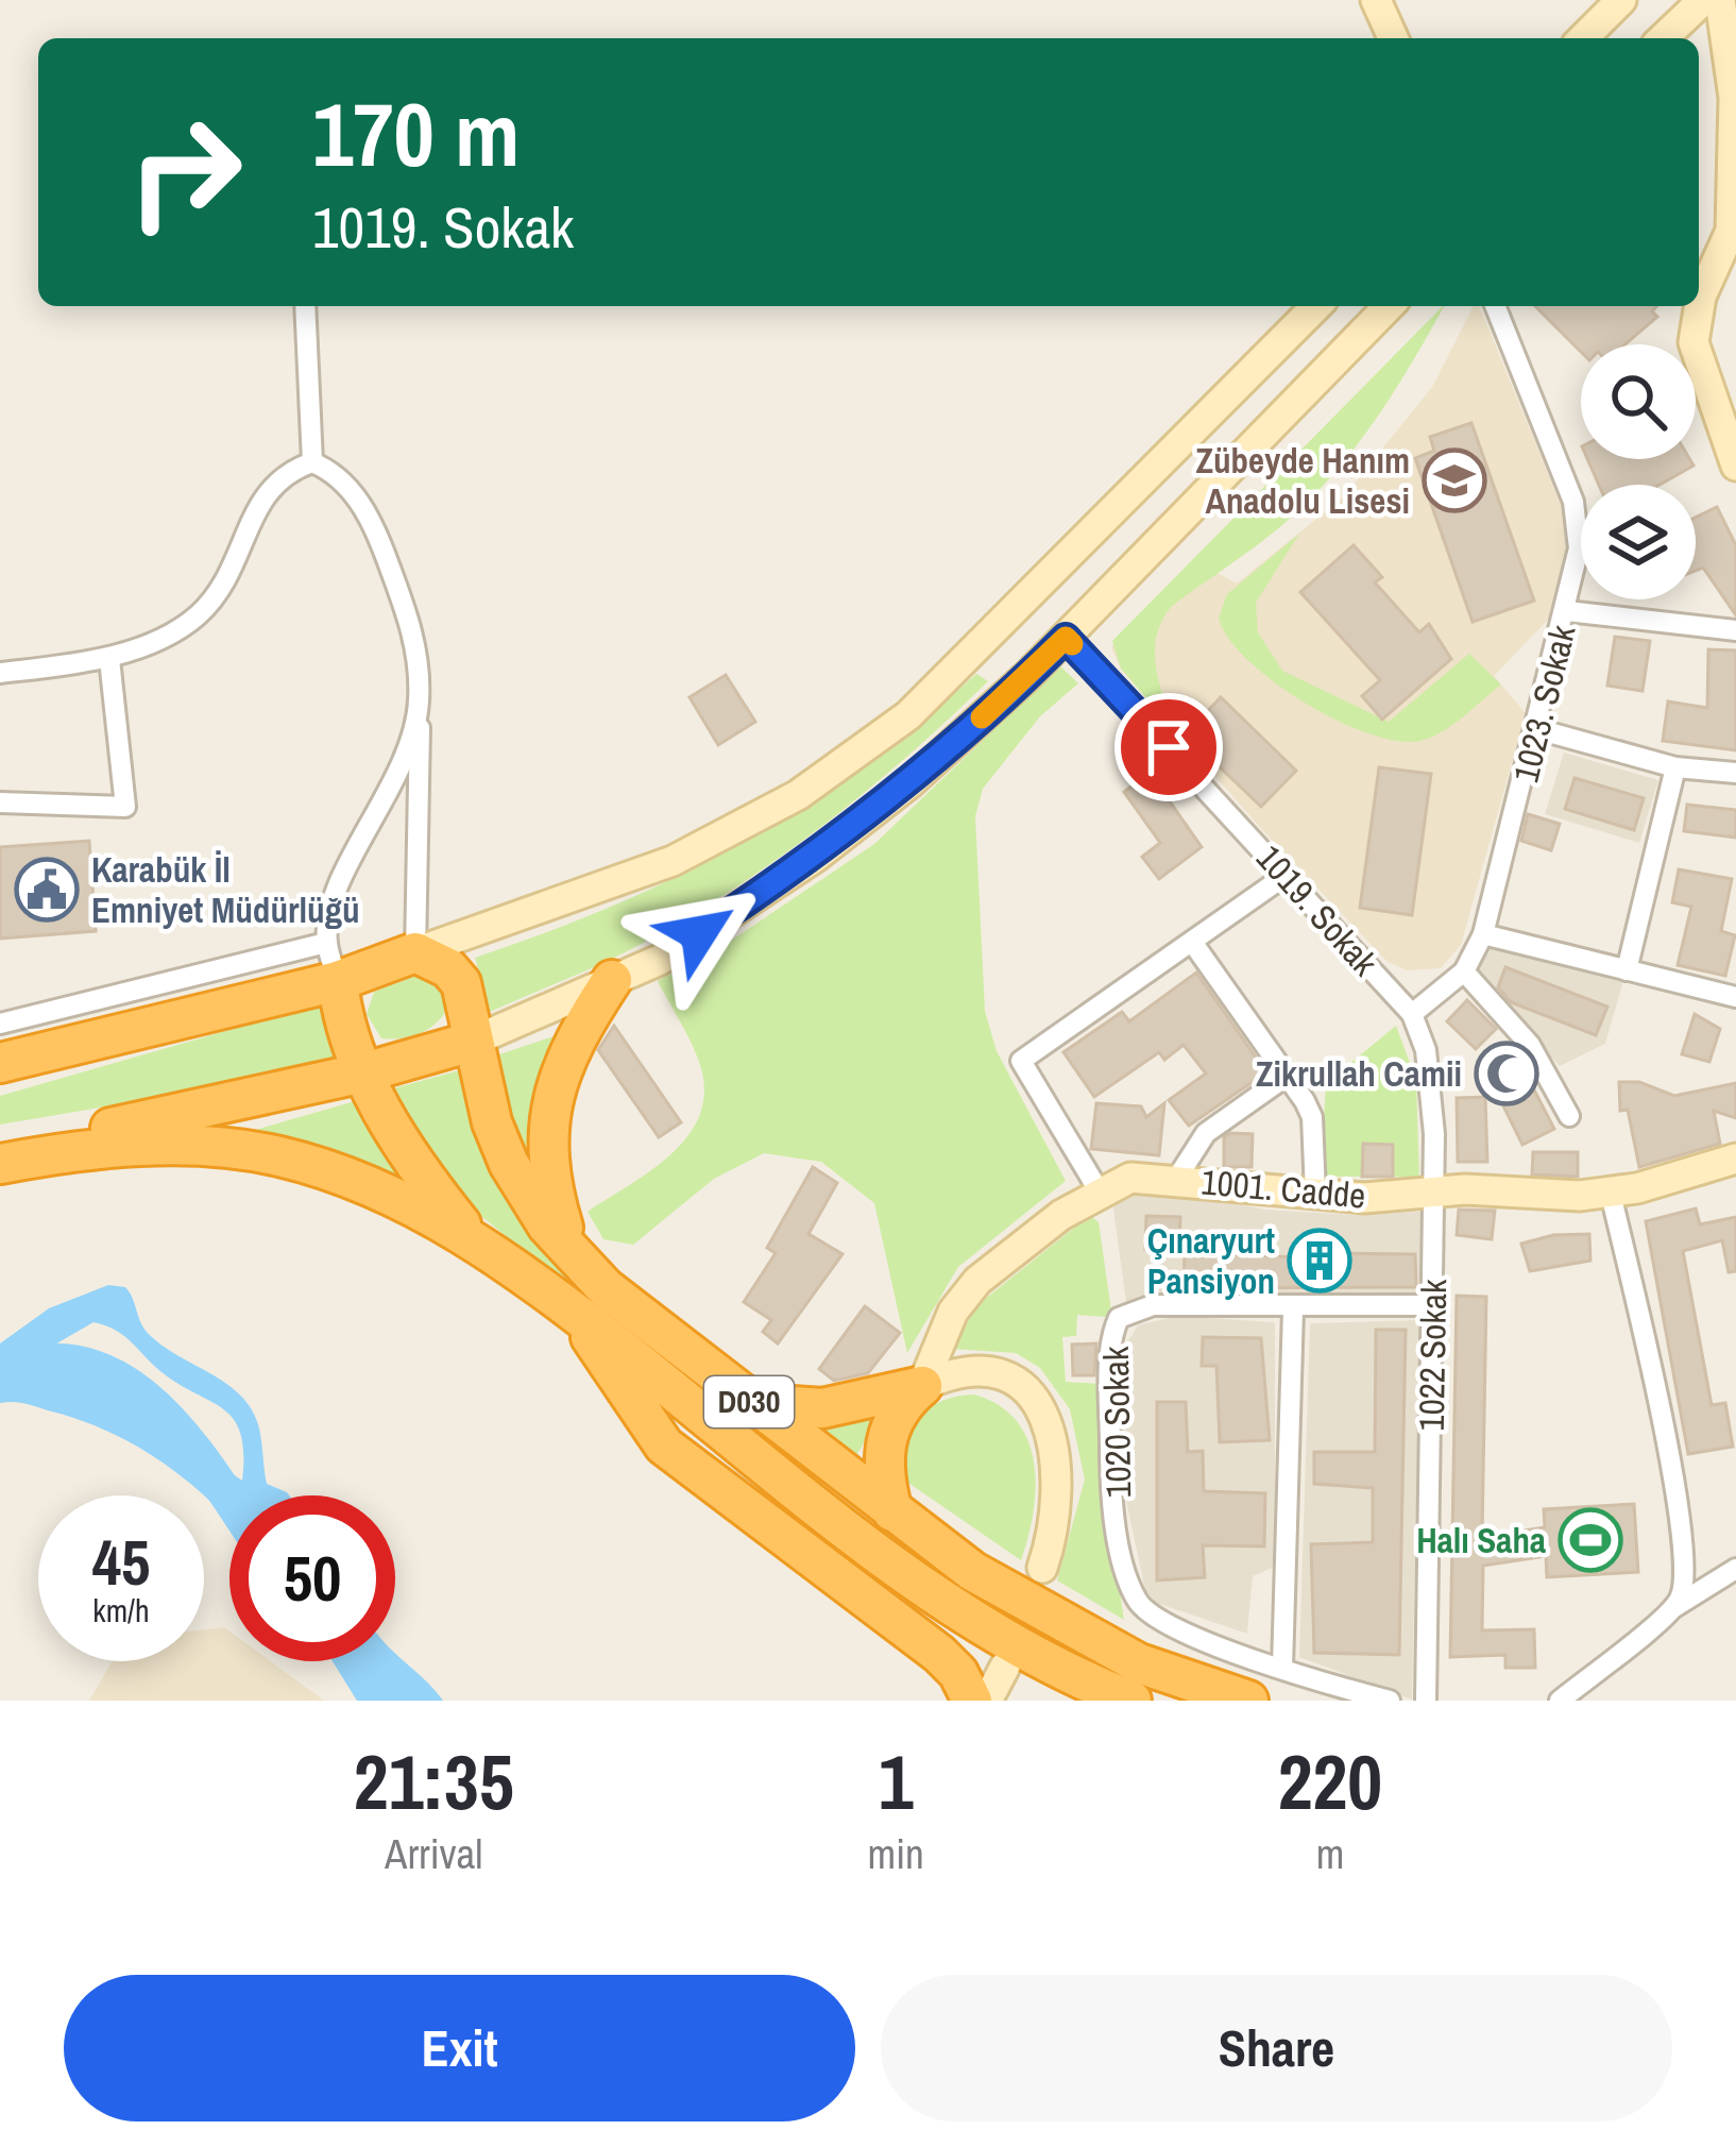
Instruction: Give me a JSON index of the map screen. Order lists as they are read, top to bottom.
{
  "streets": {
    "highway": ["D030"],
    "main road": ["1001. Cadde"],
    "street": [
      "1023. Sokak",
      "1019. Sokak",
      "1022 Sokak",
      "1020 Sokak"
    ]
  },
  "crossings": [
    ["1023. Sokak", "1019. Sokak"],
    ["1023. Sokak", "1022 Sokak"],
    ["1019. Sokak", "1022 Sokak"],
    ["1001. Cadde", "1022 Sokak"],
    ["1022 Sokak", "1020 Sokak"]
  ],
  "places": {
    "school or university": ["Zübeyde Hanım Anadolu Lisesi"],
    "public building": ["Karabük İl Emniyet Müdürlüğü"],
    "mosque": ["Zikrullah Camii"],
    "building": ["Çınaryurt Pansiyon"],
    "sports": ["Halı Saha"]
  },
  "page": {
    "turn": ["170 m", "1019. Sokak"],
    "speed": "45 km/h",
    "limit": "50",
    "eta": [
      "21:35",
      "Arrival",
      "1",
      "min",
      "220",
      "m"
    ],
    "buttons": ["Exit", "Share"]
  }
}
